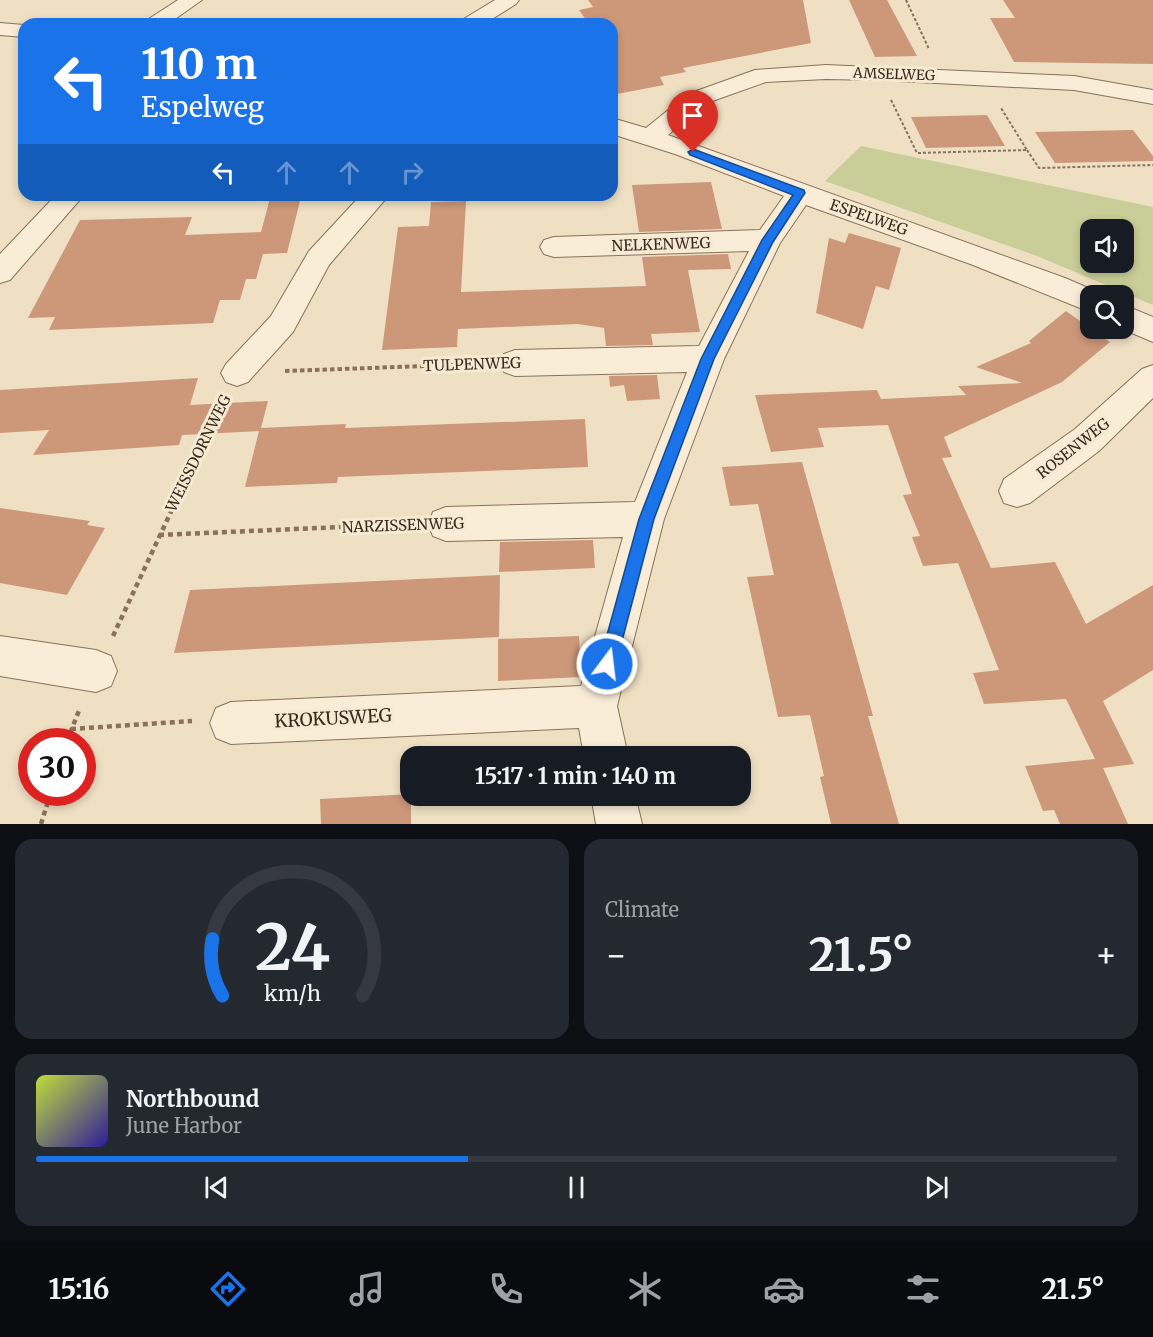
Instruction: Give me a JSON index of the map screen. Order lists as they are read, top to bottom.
{
  "streets": {
    "street": [
      "AMSELWEG",
      "ESPELWEG",
      "NELKENWEG",
      "TULPENWEG",
      "ROSENWEG",
      "NARZISSENWEG",
      "KROKUSWEG"
    ],
    "path": ["WEISSDORNWEG"]
  },
  "crossings": [
    ["AMSELWEG", "ESPELWEG"],
    ["TULPENWEG", "WEISSDORNWEG"],
    ["WEISSDORNWEG", "NARZISSENWEG"]
  ],
  "page": {
    "turn": ["110 m", "Espelweg"],
    "limit": "30",
    "trip": "15:17 · 1 min · 140 m",
    "tile": "Climate",
    "heat": ["−", "21.5°", "+"],
    "song": ["Northbound", "June Harbor"],
    "tabs": ["15:16", "21.5°"],
    "gauge": ["24", "km/h"]
  }
}
